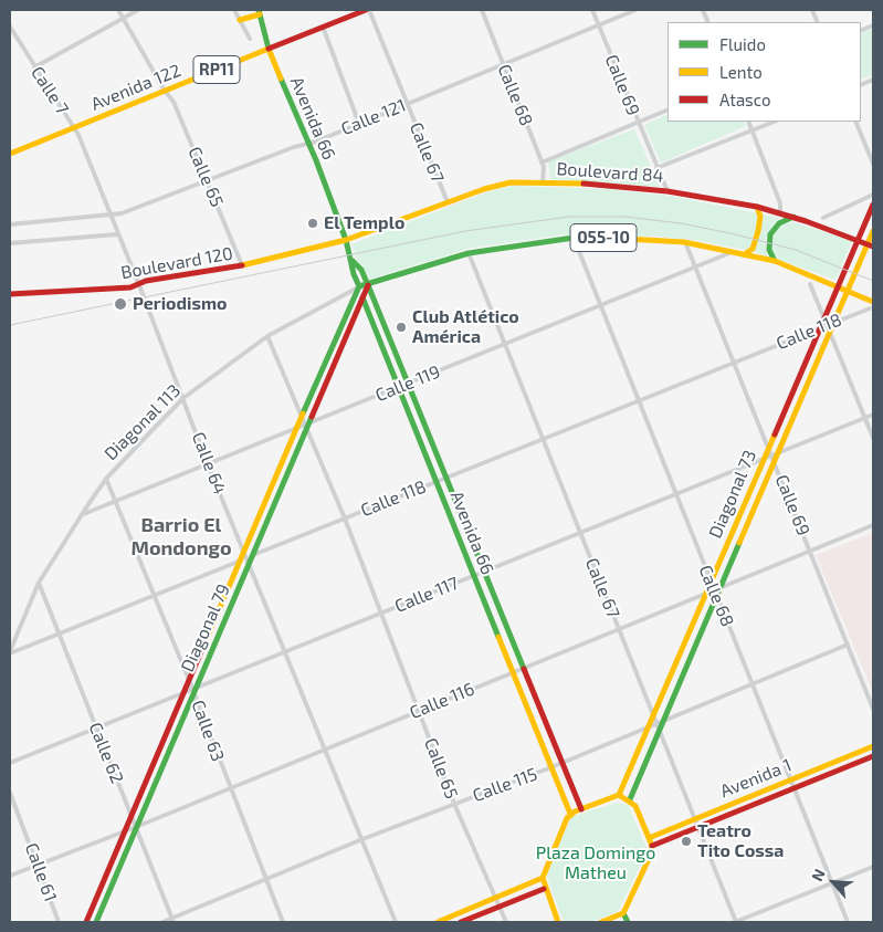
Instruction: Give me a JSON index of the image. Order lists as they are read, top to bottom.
{
  "streets": {
    "main road": [
      "RP11",
      "Avenida 122",
      "Avenida 66",
      "Boulevard 84",
      "055-10",
      "Boulevard 120",
      "Diagonal 113",
      "Diagonal 73",
      "Diagonal 79",
      "Avenida 1"
    ],
    "street": [
      "Calle 69",
      "Calle 7",
      "Calle 68",
      "Calle 121",
      "Calle 67",
      "Calle 65",
      "Calle 118",
      "Calle 119",
      "Calle 64",
      "Calle 117",
      "Calle 116",
      "Calle 63",
      "Calle 62",
      "Calle 115",
      "Calle 61"
    ]
  },
  "crossings": [
    ["Calle 69", "Calle 121"],
    ["Calle 69", "Boulevard 84"],
    ["Calle 69", "055-10"],
    ["Calle 69", "Calle 118"],
    ["Calle 69", "Calle 119"],
    ["Calle 69", "Diagonal 73"],
    ["Calle 69", "Calle 117"],
    ["Calle 69", "Calle 116"],
    ["Calle 69", "Calle 115"],
    ["Avenida 122", "Calle 7"],
    ["Avenida 122", "Avenida 66"],
    ["Avenida 122", "Calle 67"],
    ["Avenida 122", "Calle 65"],
    ["Avenida 122", "Calle 64"],
    ["Calle 7", "Calle 64"],
    ["Calle 68", "Calle 121"],
    ["Calle 68", "Boulevard 84"],
    ["Calle 68", "055-10"],
    ["Calle 68", "Calle 118"],
    ["Calle 68", "Calle 119"],
    ["Calle 68", "Diagonal 73"],
    ["Calle 68", "Calle 117"],
    ["Calle 68", "Calle 116"],
    ["Calle 68", "Avenida 1"],
    ["Calle 68", "Calle 115"],
    ["Calle 121", "Avenida 66"],
    ["Calle 121", "Calle 67"],
    ["Calle 121", "Calle 65"],
    ["Calle 121", "Calle 64"],
    ["Avenida 66", "Boulevard 84"],
    ["Avenida 66", "055-10"],
    ["Avenida 66", "Boulevard 120"],
    ["Avenida 66", "Calle 118"],
    ["Avenida 66", "Calle 119"],
    ["Avenida 66", "Diagonal 113"],
    ["Avenida 66", "Calle 117"],
    ["Avenida 66", "Diagonal 79"],
    ["Avenida 66", "Calle 116"],
    ["Avenida 66", "Calle 115"],
    ["Calle 67", "Boulevard 84"],
    ["Calle 67", "055-10"],
    ["Calle 67", "Calle 118"],
    ["Calle 67", "Calle 119"],
    ["Calle 67", "Diagonal 73"],
    ["Calle 67", "Calle 117"],
    ["Calle 67", "Calle 116"],
    ["Calle 67", "Avenida 1"],
    ["Calle 67", "Calle 115"],
    ["Boulevard 84", "Boulevard 120"],
    ["Boulevard 84", "Diagonal 73"],
    ["Calle 65", "Boulevard 120"],
    ["Calle 65", "Calle 118"],
    ["Calle 65", "Calle 119"],
    ["Calle 65", "Diagonal 113"],
    ["Calle 65", "Calle 117"],
    ["Calle 65", "Diagonal 79"],
    ["Calle 65", "Calle 116"],
    ["Calle 65", "Calle 115"],
    ["055-10", "Calle 119"],
    ["055-10", "Diagonal 113"],
    ["055-10", "Diagonal 73"],
    ["055-10", "Diagonal 79"],
    ["Boulevard 120", "Calle 64"],
    ["Calle 118", "Diagonal 113"],
    ["Calle 118", "Calle 64"],
    ["Calle 118", "Diagonal 73"],
    ["Calle 118", "Diagonal 79"],
    ["Calle 118", "Calle 63"],
    ["Calle 118", "Calle 62"],
    ["Calle 119", "Diagonal 113"],
    ["Calle 119", "Calle 64"],
    ["Calle 119", "Diagonal 79"],
    ["Calle 119", "Calle 63"],
    ["Diagonal 113", "Calle 64"],
    ["Diagonal 113", "Diagonal 79"],
    ["Diagonal 113", "Calle 63"],
    ["Diagonal 113", "Calle 62"],
    ["Calle 64", "Calle 117"],
    ["Calle 64", "Diagonal 79"],
    ["Calle 64", "Calle 116"],
    ["Calle 64", "Calle 115"],
    ["Diagonal 73", "Calle 117"],
    ["Diagonal 73", "Calle 116"],
    ["Diagonal 73", "Calle 115"],
    ["Calle 117", "Diagonal 79"],
    ["Calle 117", "Calle 63"],
    ["Calle 117", "Calle 62"],
    ["Diagonal 79", "Calle 116"],
    ["Diagonal 79", "Calle 63"],
    ["Diagonal 79", "Calle 62"],
    ["Calle 116", "Calle 63"],
    ["Calle 116", "Calle 62"],
    ["Calle 116", "Calle 61"],
    ["Calle 63", "Calle 115"],
    ["Calle 62", "Calle 115"]
  ],
  "districts": ["Barrio El Mondongo"],
  "parks": ["Plaza Domingo Matheu"],
  "places": [
    "El Templo",
    "Periodismo",
    "Club Atlético América",
    "Teatro Tito Cossa"
  ],
  "legend": ["Fluido", "Lento", "Atasco"],
  "north": "top left"
}
